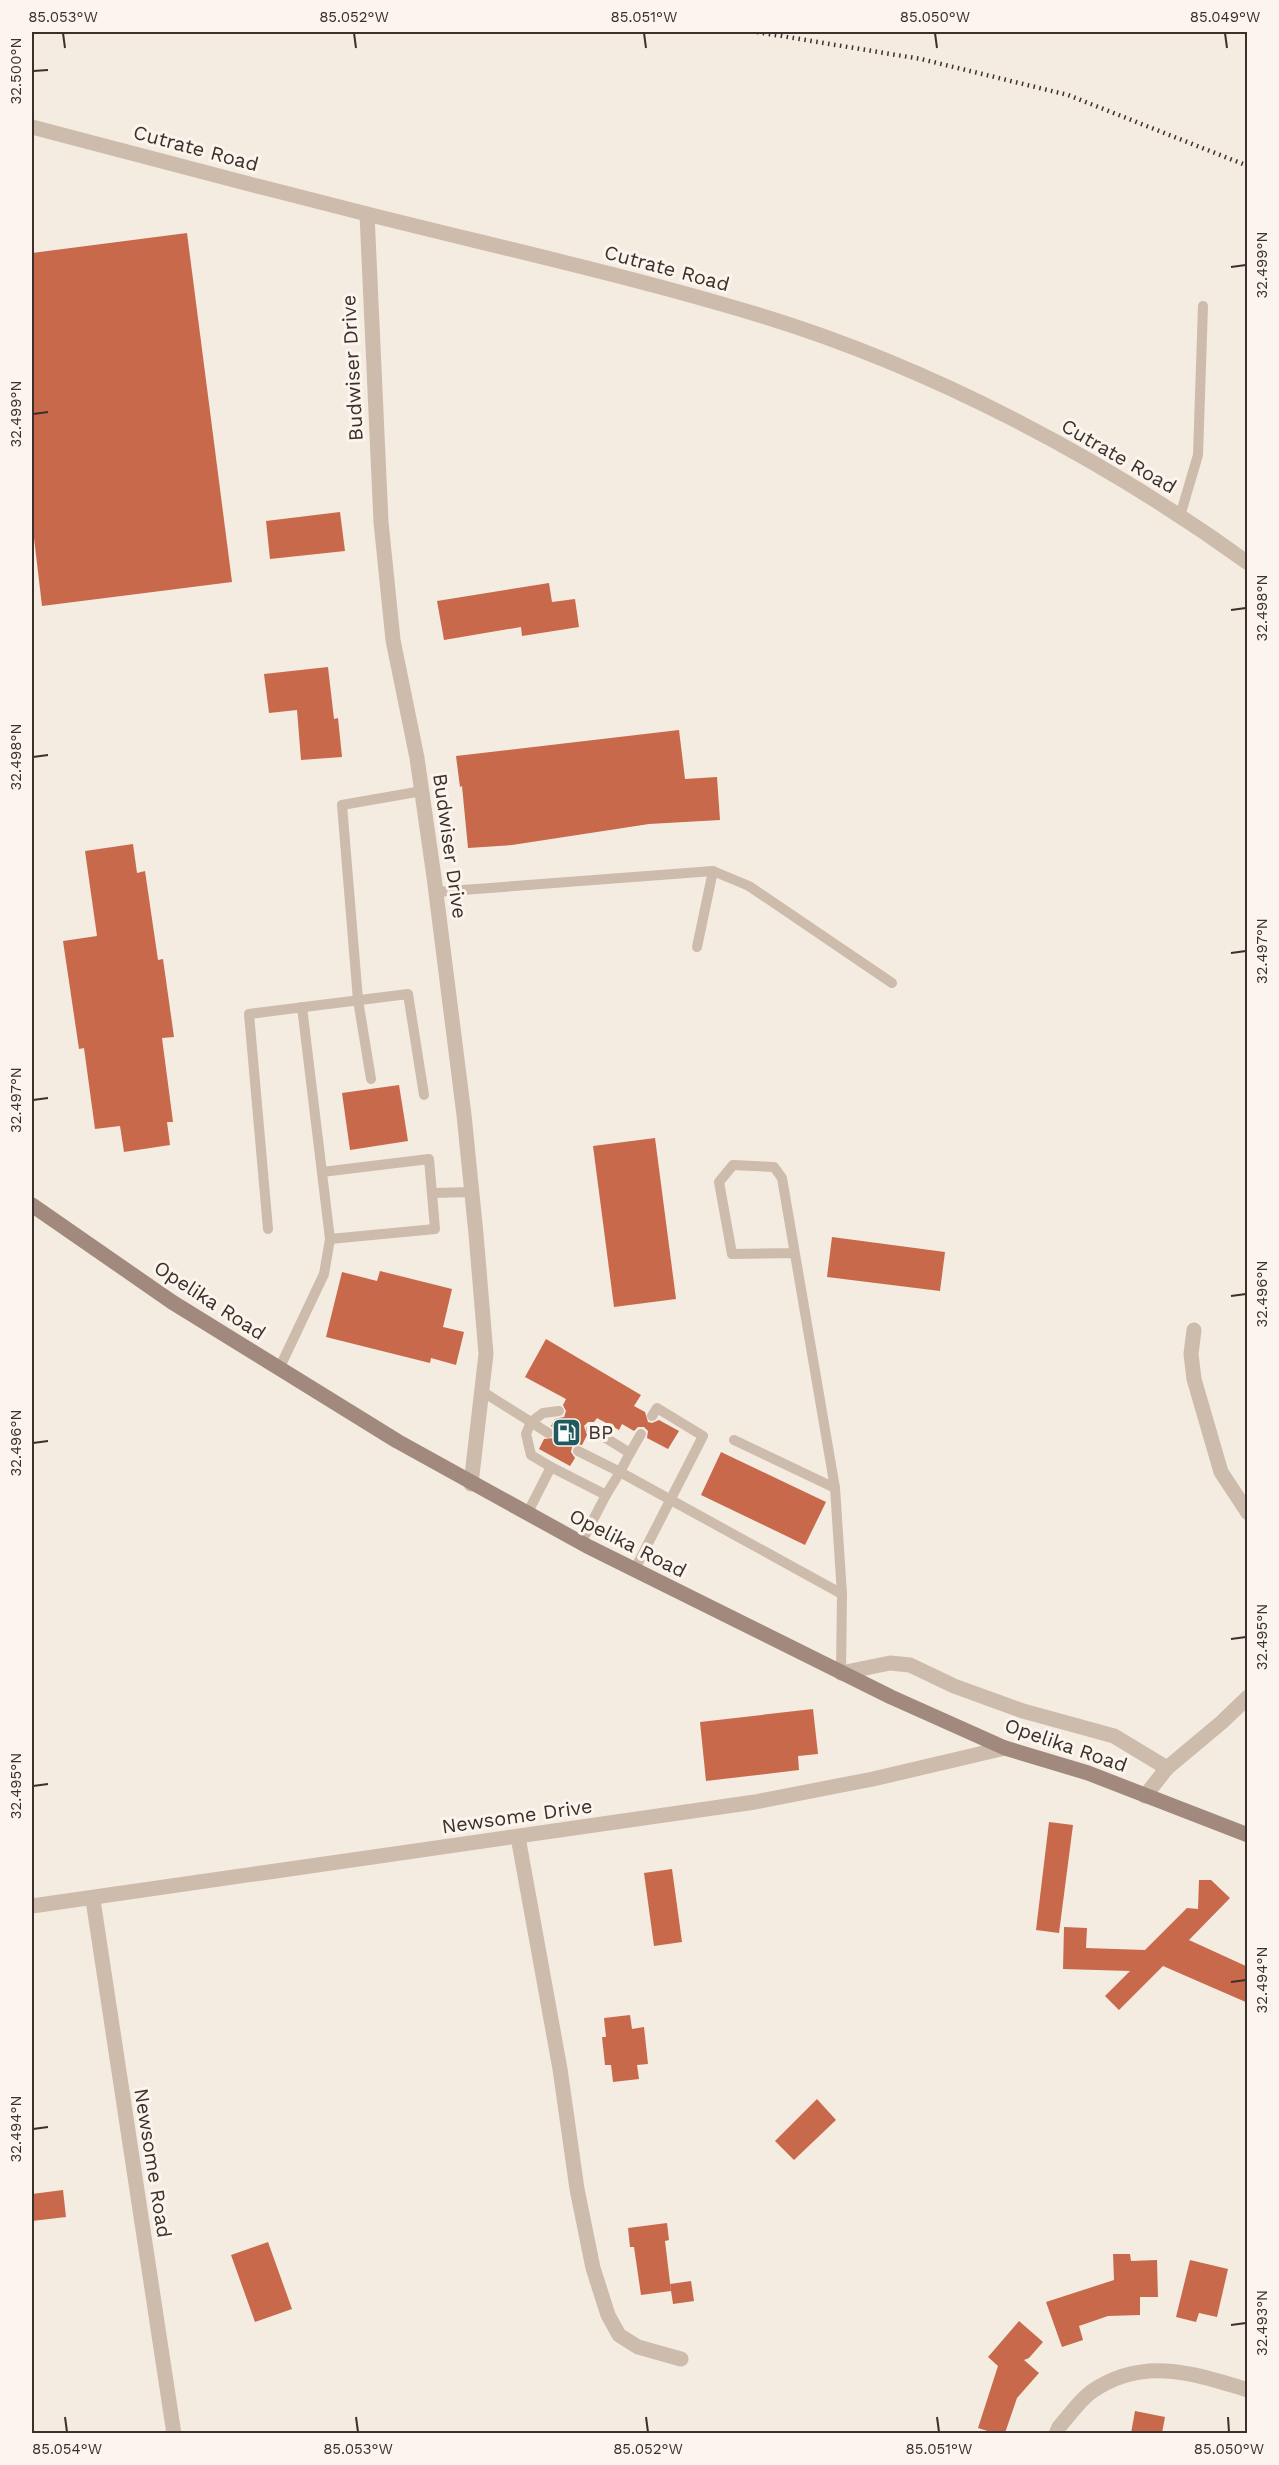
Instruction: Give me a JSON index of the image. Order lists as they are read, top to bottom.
{
  "streets": {
    "main road": ["Opelika Road"],
    "street": [
      "Cutrate Road",
      "Budwiser Drive",
      "Newsome Drive",
      "Newsome Road"
    ]
  },
  "crossings": [
    ["Cutrate Road", "Budwiser Drive"],
    ["Budwiser Drive", "Opelika Road"],
    ["Opelika Road", "Newsome Drive"],
    ["Newsome Drive", "Newsome Road"]
  ],
  "places": {
    "fuel station": ["BP"]
  },
  "coordinates": [
    "85.053°W",
    "85.052°W",
    "85.051°W",
    "85.050°W",
    "85.049°W",
    "32.500°N",
    "32.499°N",
    "32.498°N",
    "32.497°N",
    "32.496°N",
    "32.495°N",
    "32.494°N",
    "32.493°N",
    "85.054°W"
  ]
}
